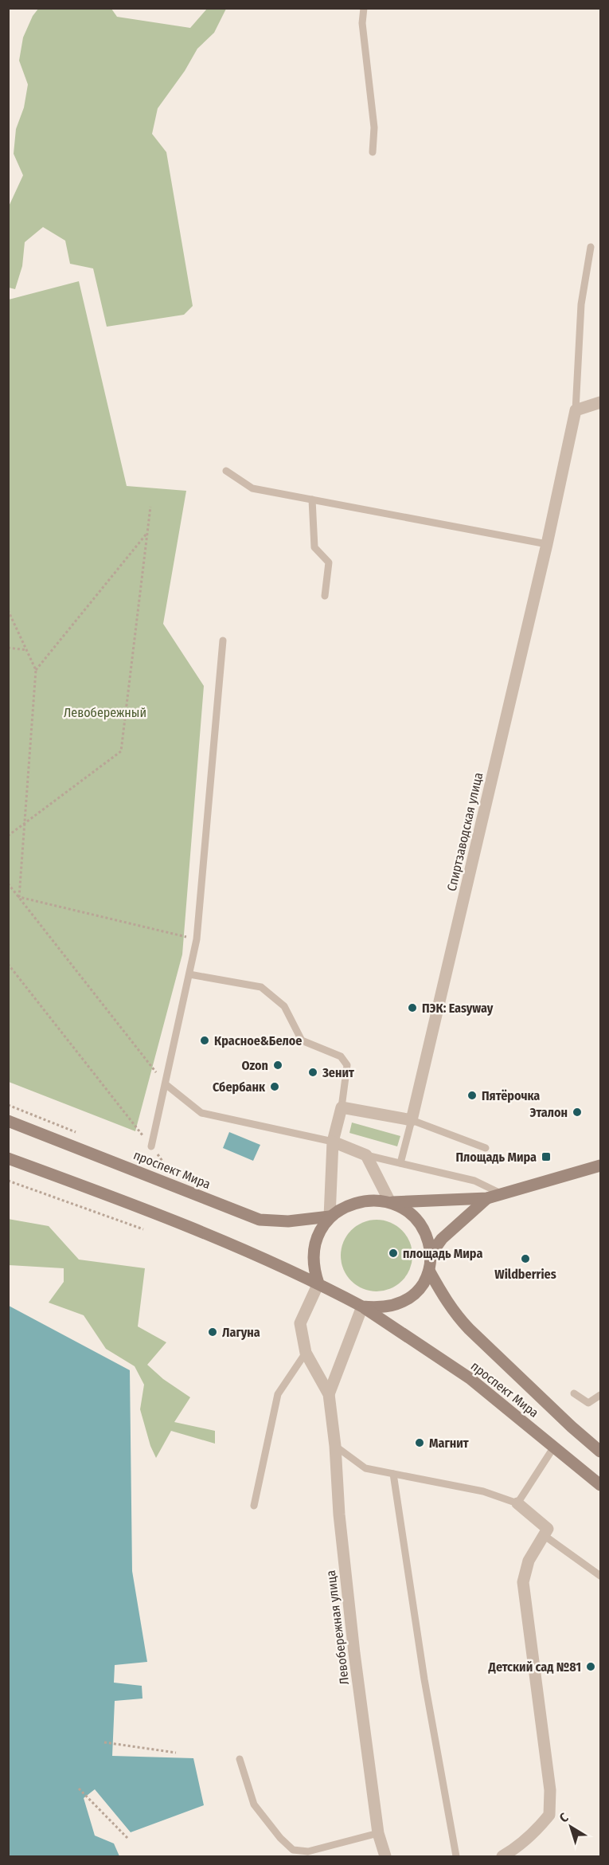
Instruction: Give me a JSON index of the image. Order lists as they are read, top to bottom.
{
  "streets": {
    "main road": ["проспект Мира"],
    "street": ["Спиртзаводская улица", "Левобережная улица"]
  },
  "crossings": [
    ["проспект Мира", "Левобережная улица"]
  ],
  "parks": ["Левобережный"],
  "places": {
    "other": [
      "ПЭК: Easyway",
      "Красное&Белое",
      "Ozon",
      "Зенит",
      "Сбербанк",
      "Пятёрочка",
      "Эталон",
      "площадь Мира",
      "Wildberries",
      "Лагуна",
      "Магнит",
      "Детский сад №81"
    ],
    "transit": ["Площадь Мира"]
  },
  "north": "top left"
}
